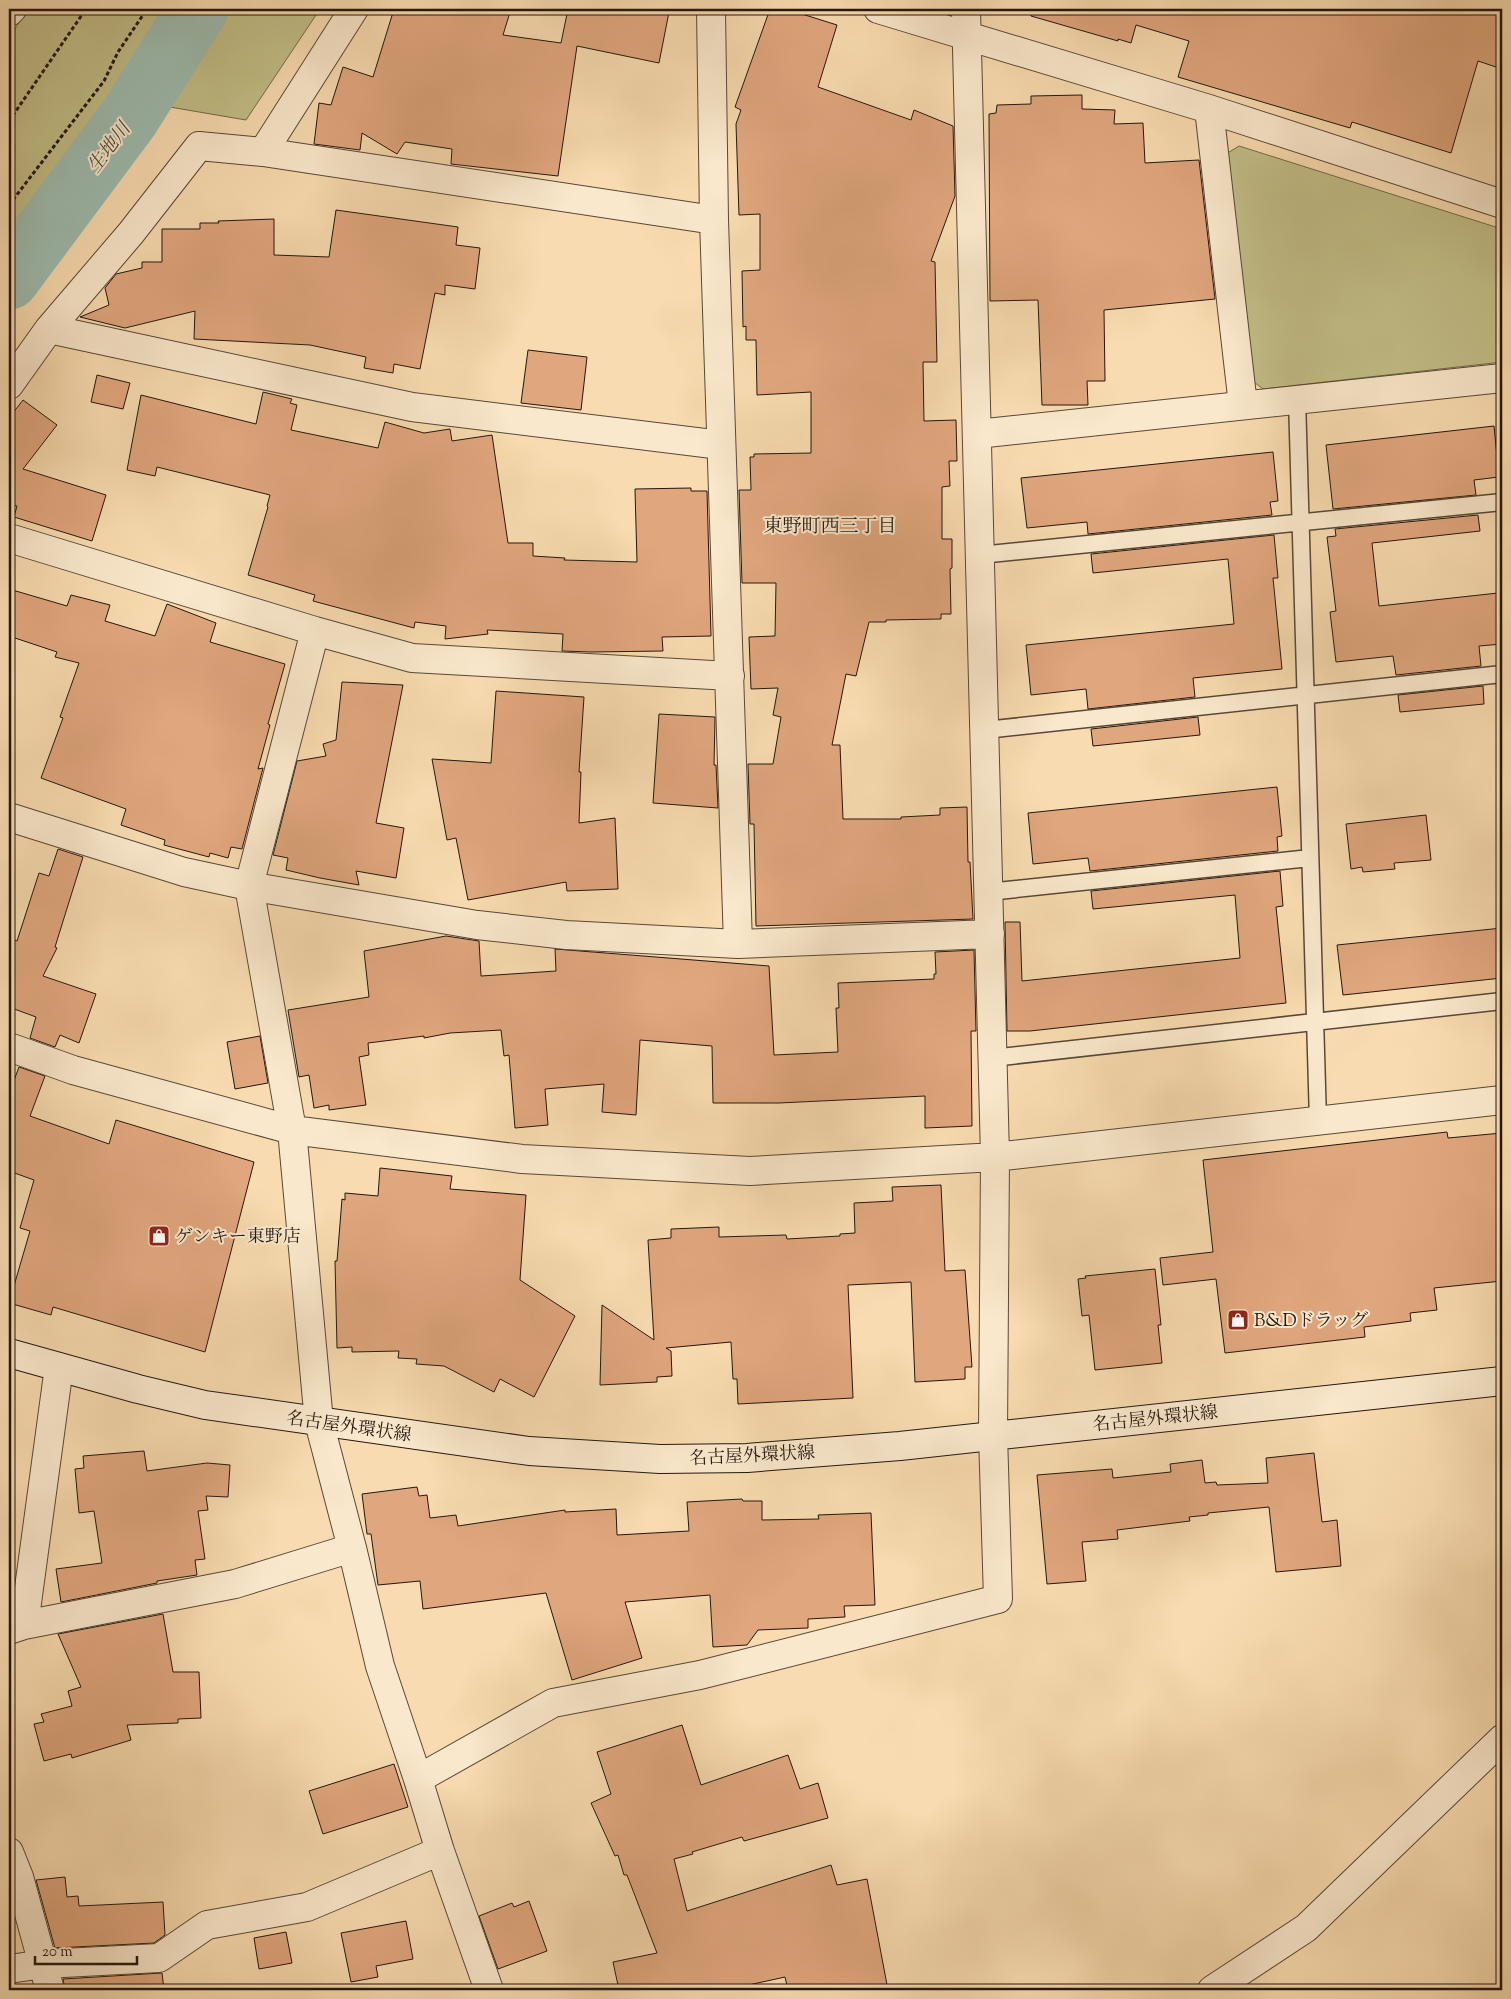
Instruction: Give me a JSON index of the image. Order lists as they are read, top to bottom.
{
  "streets": {
    "street": ["名古屋外環状線"]
  },
  "districts": ["東野町西三丁目"],
  "water": ["生地川"],
  "places": {
    "shop": ["ゲンキー東野店", "B&Dドラッグ"]
  },
  "scale_bar": "20 m"
}
